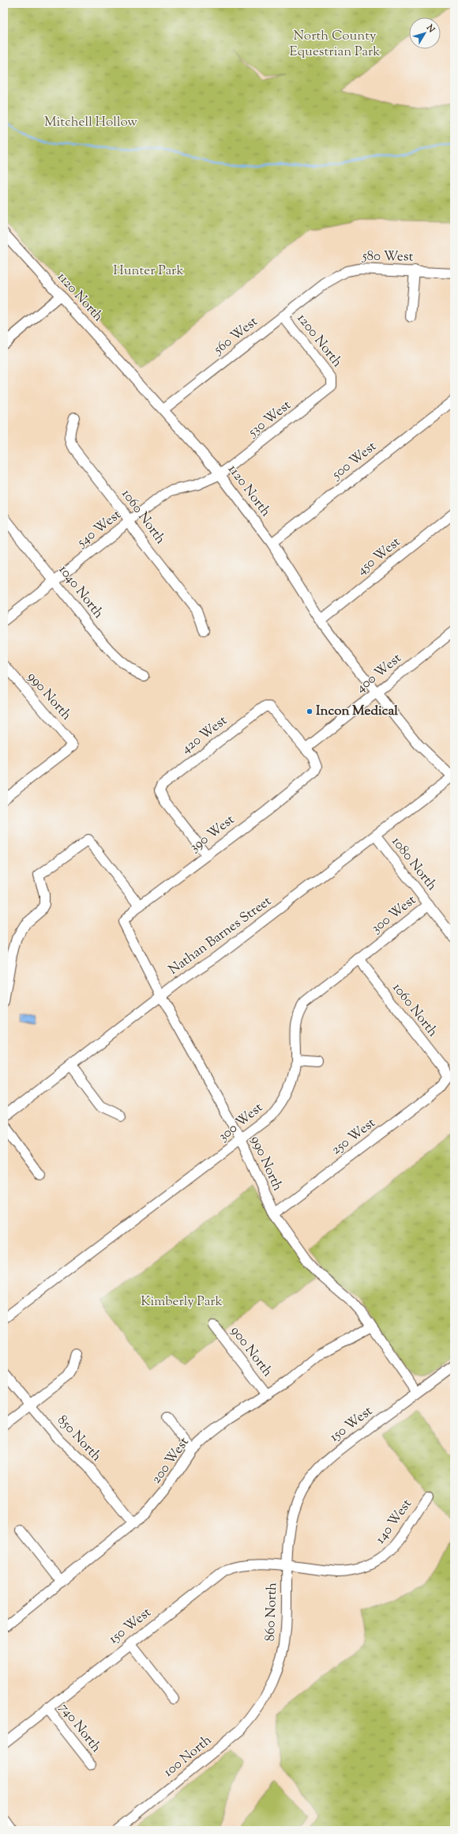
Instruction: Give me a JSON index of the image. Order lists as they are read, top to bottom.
{
  "streets": {
    "street": [
      "580 West",
      "1120 North",
      "560 West",
      "1200 North",
      "530 West",
      "500 West",
      "1060 North",
      "540 West",
      "450 West",
      "1040 North",
      "400 West",
      "990 North",
      "420 West",
      "390 West",
      "1080 North",
      "300 West",
      "Nathan Barnes Street",
      "250 West",
      "900 North",
      "150 West",
      "850 North",
      "200 West",
      "140 West",
      "860 North",
      "740 North",
      "100 North"
    ]
  },
  "crossings": [
    ["580 West", "560 West"],
    ["1120 North", "560 West"],
    ["1120 North", "530 West"],
    ["1120 North", "500 West"],
    ["1120 North", "540 West"],
    ["1120 North", "450 West"],
    ["1120 North", "400 West"],
    ["1120 North", "Nathan Barnes Street"],
    ["560 West", "1200 North"],
    ["1200 North", "530 West"],
    ["530 West", "540 West"],
    ["1060 North", "540 West"],
    ["1060 North", "300 West"],
    ["1060 North", "250 West"],
    ["540 West", "1040 North"],
    ["400 West", "420 West"],
    ["400 West", "390 West"],
    ["990 North", "390 West"],
    ["990 North", "300 West"],
    ["990 North", "Nathan Barnes Street"],
    ["990 North", "250 West"],
    ["990 North", "150 West"],
    ["990 North", "200 West"],
    ["420 West", "390 West"],
    ["1080 North", "300 West"],
    ["1080 North", "Nathan Barnes Street"],
    ["900 North", "200 West"],
    ["150 West", "140 West"],
    ["150 West", "860 North"],
    ["150 West", "740 North"],
    ["850 North", "200 West"],
    ["140 West", "860 North"],
    ["860 North", "100 North"]
  ],
  "parks": [
    "North County Equestrian Park",
    "Mitchell Hollow",
    "Hunter Park",
    "Kimberly Park"
  ],
  "places": ["Incon Medical"],
  "north": "top right"
}
